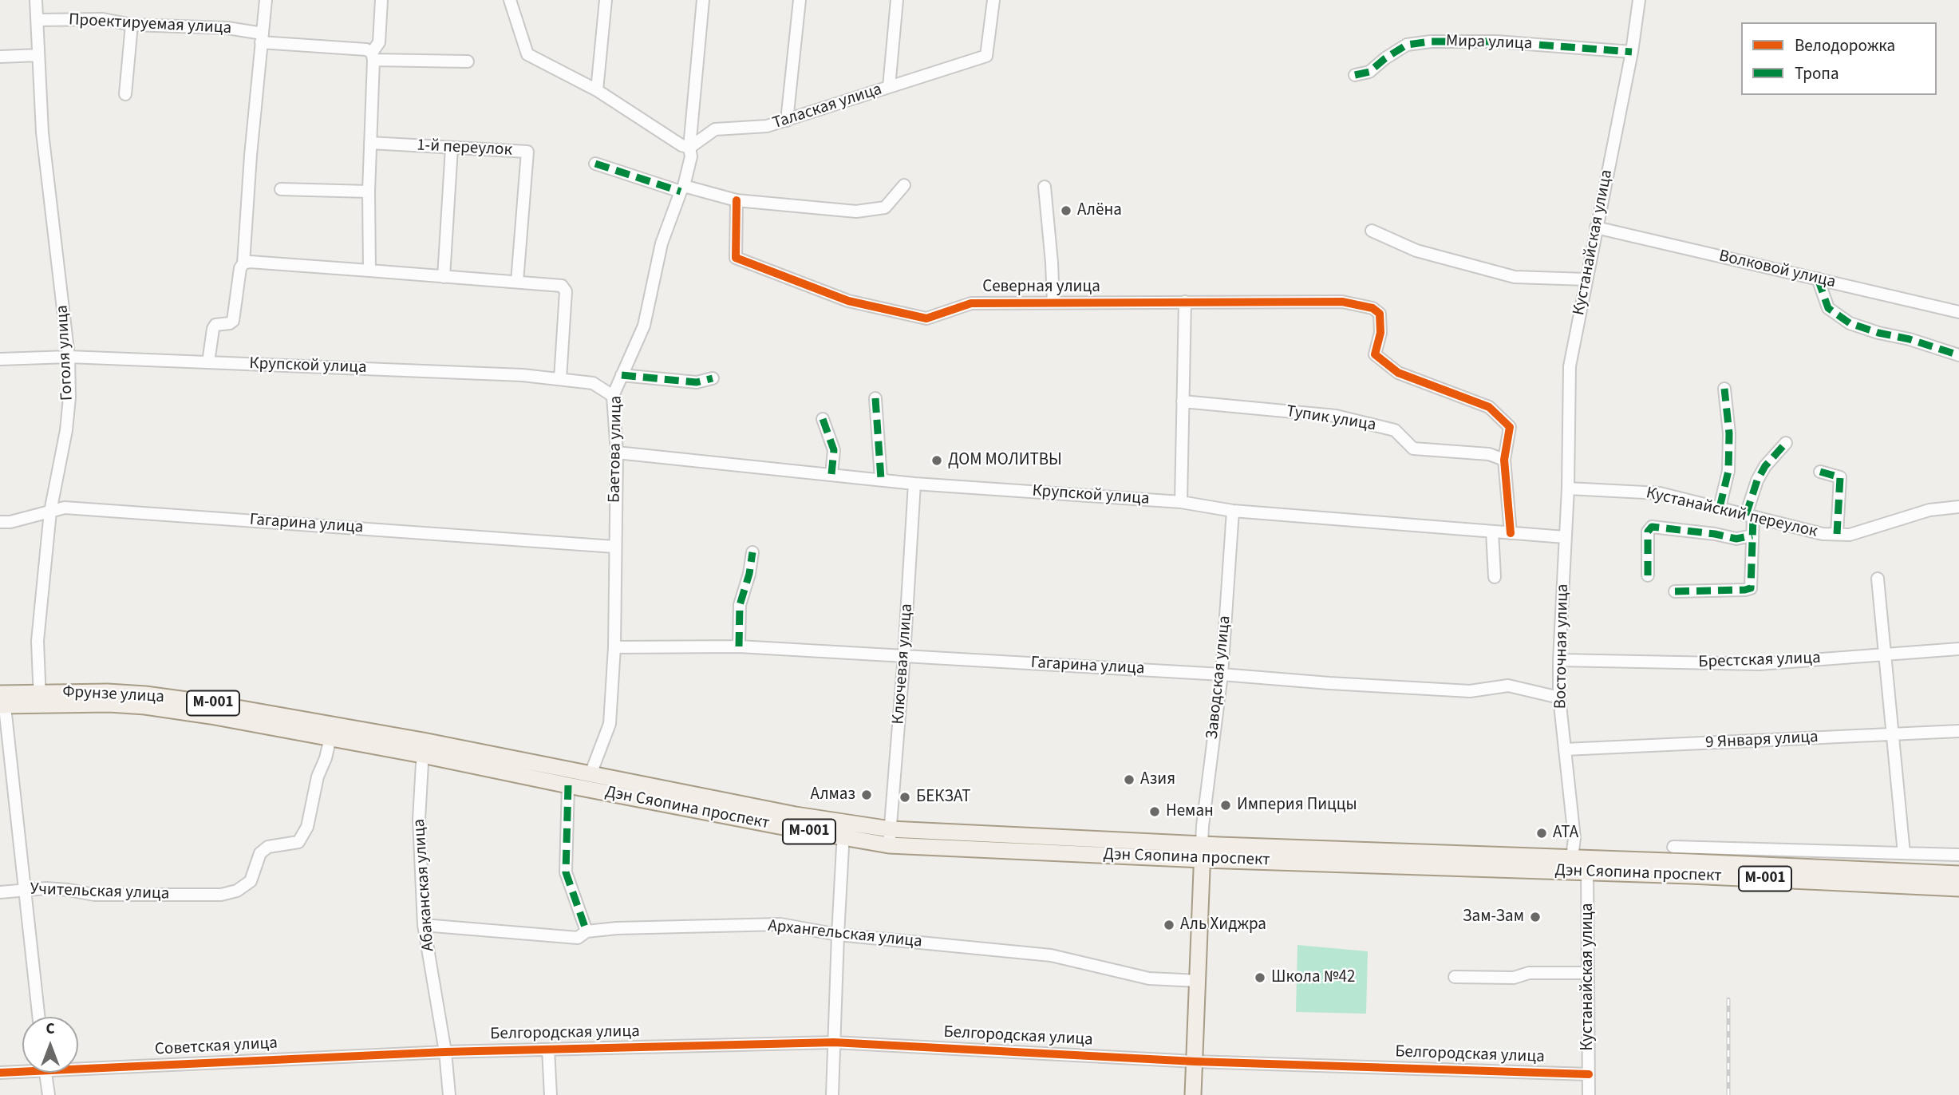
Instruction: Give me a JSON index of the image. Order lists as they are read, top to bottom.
{
  "streets": {
    "main road": ["Фрунзе улица", "M-001", "Дэн Сяопина проспект"],
    "street": [
      "Проектируемая улица",
      "Мира улица",
      "Талаская улица",
      "1-й переулок",
      "Кустанайская улица",
      "Волковой улица",
      "Северная улица",
      "Гоголя улица",
      "Крупской улица",
      "Тупик улица",
      "Баетова улица",
      "Кустанайский переулок",
      "Гагарина улица",
      "Восточная улица",
      "Брестская улица",
      "Ключевая улица",
      "Заводская улица",
      "9 Января улица",
      "Абаканская улица",
      "Учительская улица",
      "Архангельская улица",
      "Белгородская улица",
      "Советская улица"
    ]
  },
  "crossings": [
    ["Проектируемая улица", "Гоголя улица"],
    ["Мира улица", "Кустанайская улица"],
    ["Талаская улица", "Баетова улица"],
    ["Кустанайская улица", "Волковой улица"],
    ["Кустанайская улица", "Кустанайский переулок"],
    ["Кустанайская улица", "Восточная улица"],
    ["Кустанайская улица", "Дэн Сяопина проспект"],
    ["Кустанайская улица", "Белгородская улица"],
    ["Северная улица", "Тупик улица"],
    ["Гоголя улица", "Крупской улица"],
    ["Гоголя улица", "Гагарина улица"],
    ["Гоголя улица", "Фрунзе улица"],
    ["Крупской улица", "Баетова улица"],
    ["Крупской улица", "Восточная улица"],
    ["Крупской улица", "Ключевая улица"],
    ["Крупской улица", "Заводская улица"],
    ["Баетова улица", "Гагарина улица"],
    ["Баетова улица", "Дэн Сяопина проспект"],
    ["Кустанайский переулок", "Восточная улица"],
    ["Гагарина улица", "Восточная улица"],
    ["Гагарина улица", "Ключевая улица"],
    ["Гагарина улица", "Заводская улица"],
    ["Восточная улица", "Брестская улица"],
    ["Восточная улица", "9 Января улица"],
    ["Восточная улица", "Дэн Сяопина проспект"],
    ["Ключевая улица", "Дэн Сяопина проспект"],
    ["Заводская улица", "Дэн Сяопина проспект"],
    ["Фрунзе улица", "Дэн Сяопина проспект"],
    ["Фрунзе улица", "Абаканская улица"],
    ["Фрунзе улица", "Учительская улица"],
    ["Дэн Сяопина проспект", "Абаканская улица"],
    ["Абаканская улица", "Архангельская улица"],
    ["Абаканская улица", "Белгородская улица"],
    ["Белгородская улица", "Советская улица"]
  ],
  "places": [
    "Алёна",
    "ДОМ МОЛИТВЫ",
    "Азия",
    "Алмаз",
    "БЕКЗАТ",
    "Империя Пиццы",
    "Неман",
    "АТА",
    "Зам-Зам",
    "Аль Хиджра",
    "Школа №42"
  ],
  "legend": ["Велодорожка", "Тропа"],
  "north": "top"
}
